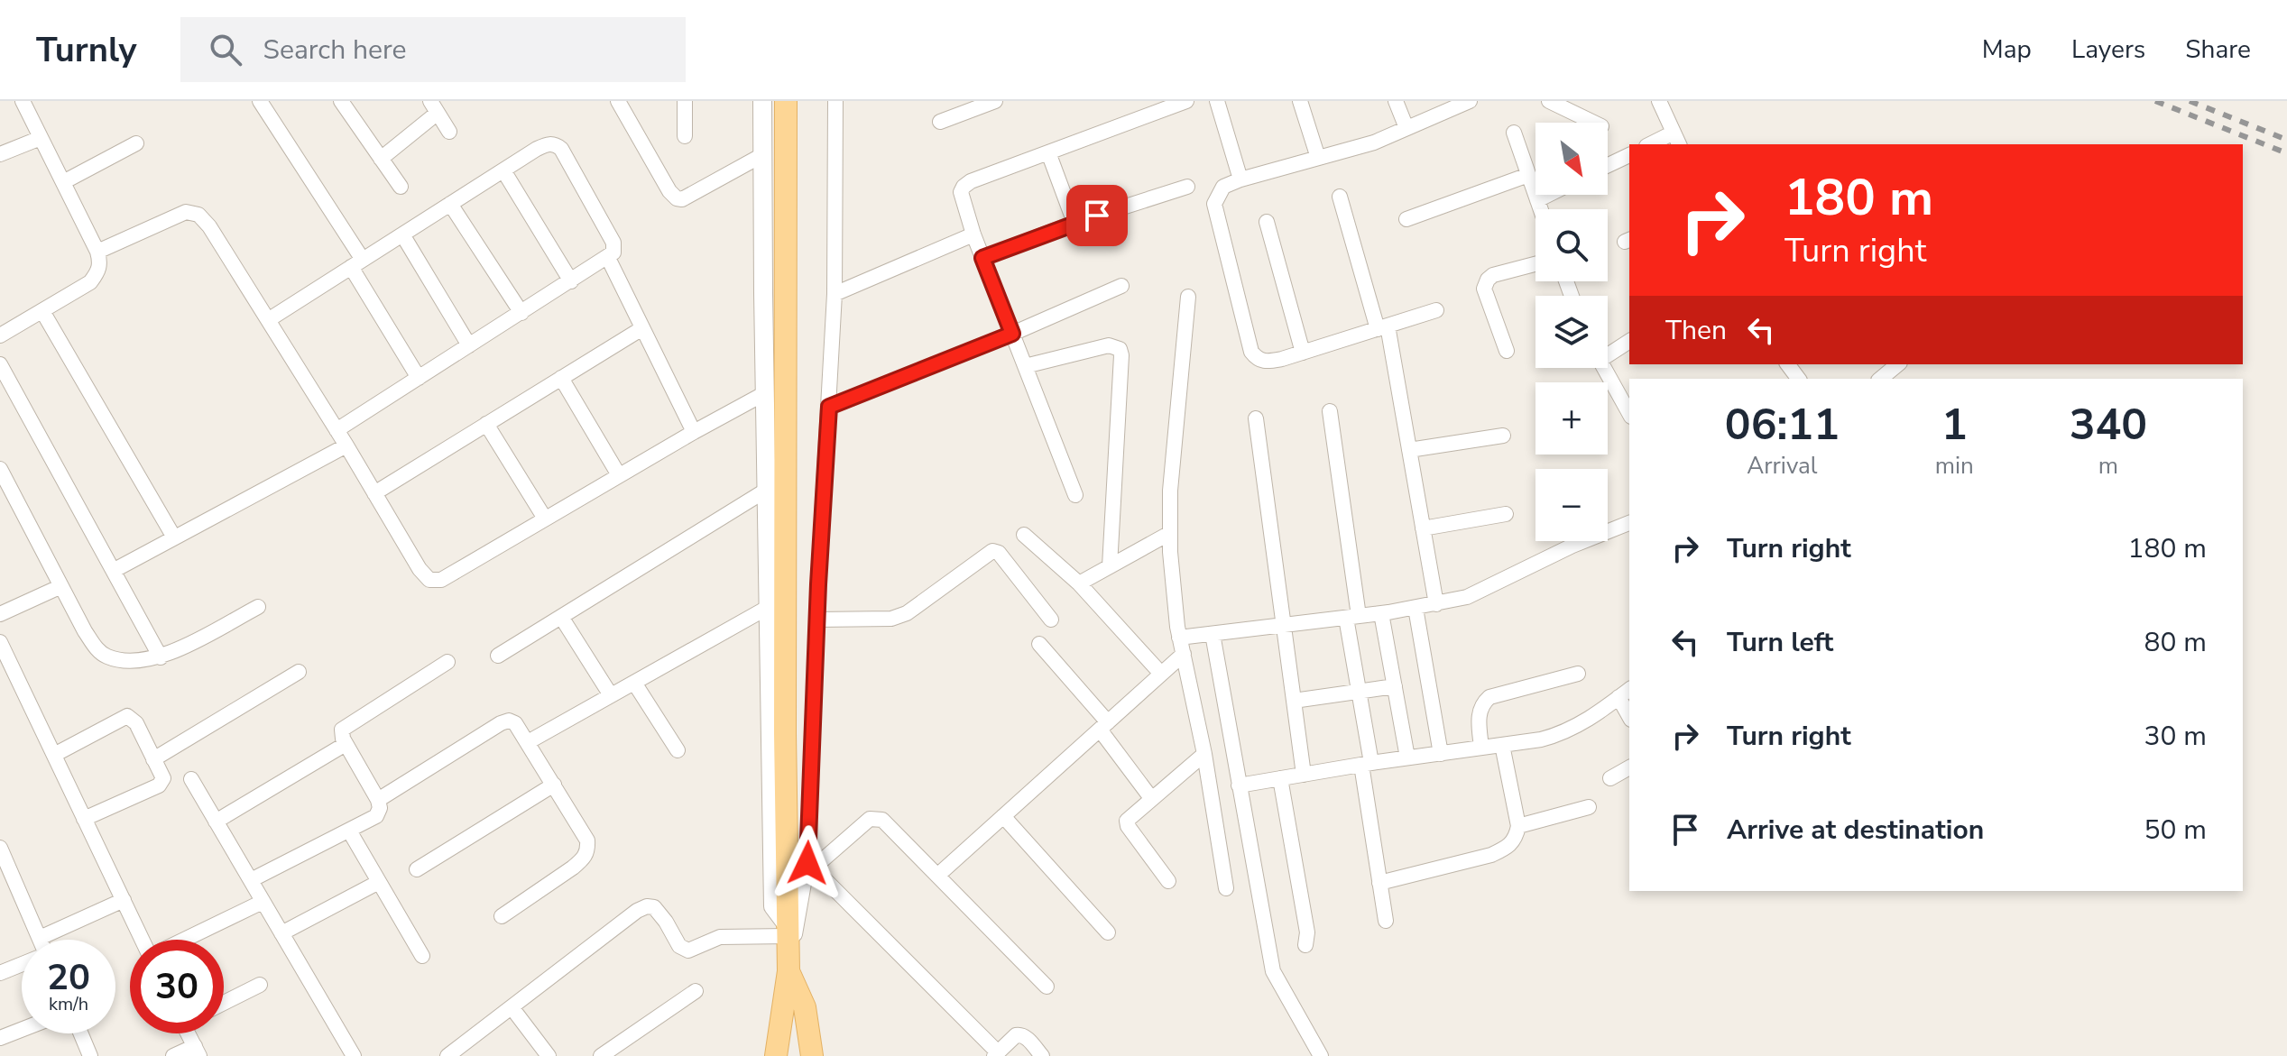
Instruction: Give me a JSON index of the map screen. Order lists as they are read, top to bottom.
{
  "north": "bottom right",
  "page": {
    "header": "Turnly",
    "search": "Search here",
    "nav": ["Map", "Layers", "Share"],
    "map_buttons": ["+", "−"],
    "turn": ["180 m", "Turn right"],
    "then": "Then",
    "eta": [
      "06:11",
      "Arrival",
      "1",
      "min",
      "340",
      "m"
    ],
    "list": [
      {
        "name": "Turn right",
        "value": "180 m"
      },
      {
        "name": "Turn left",
        "value": "80 m"
      },
      {
        "name": "Turn right",
        "value": "30 m"
      },
      {
        "name": "Arrive at destination",
        "value": "50 m"
      }
    ],
    "speed": "20 km/h",
    "limit": "30"
  }
}
